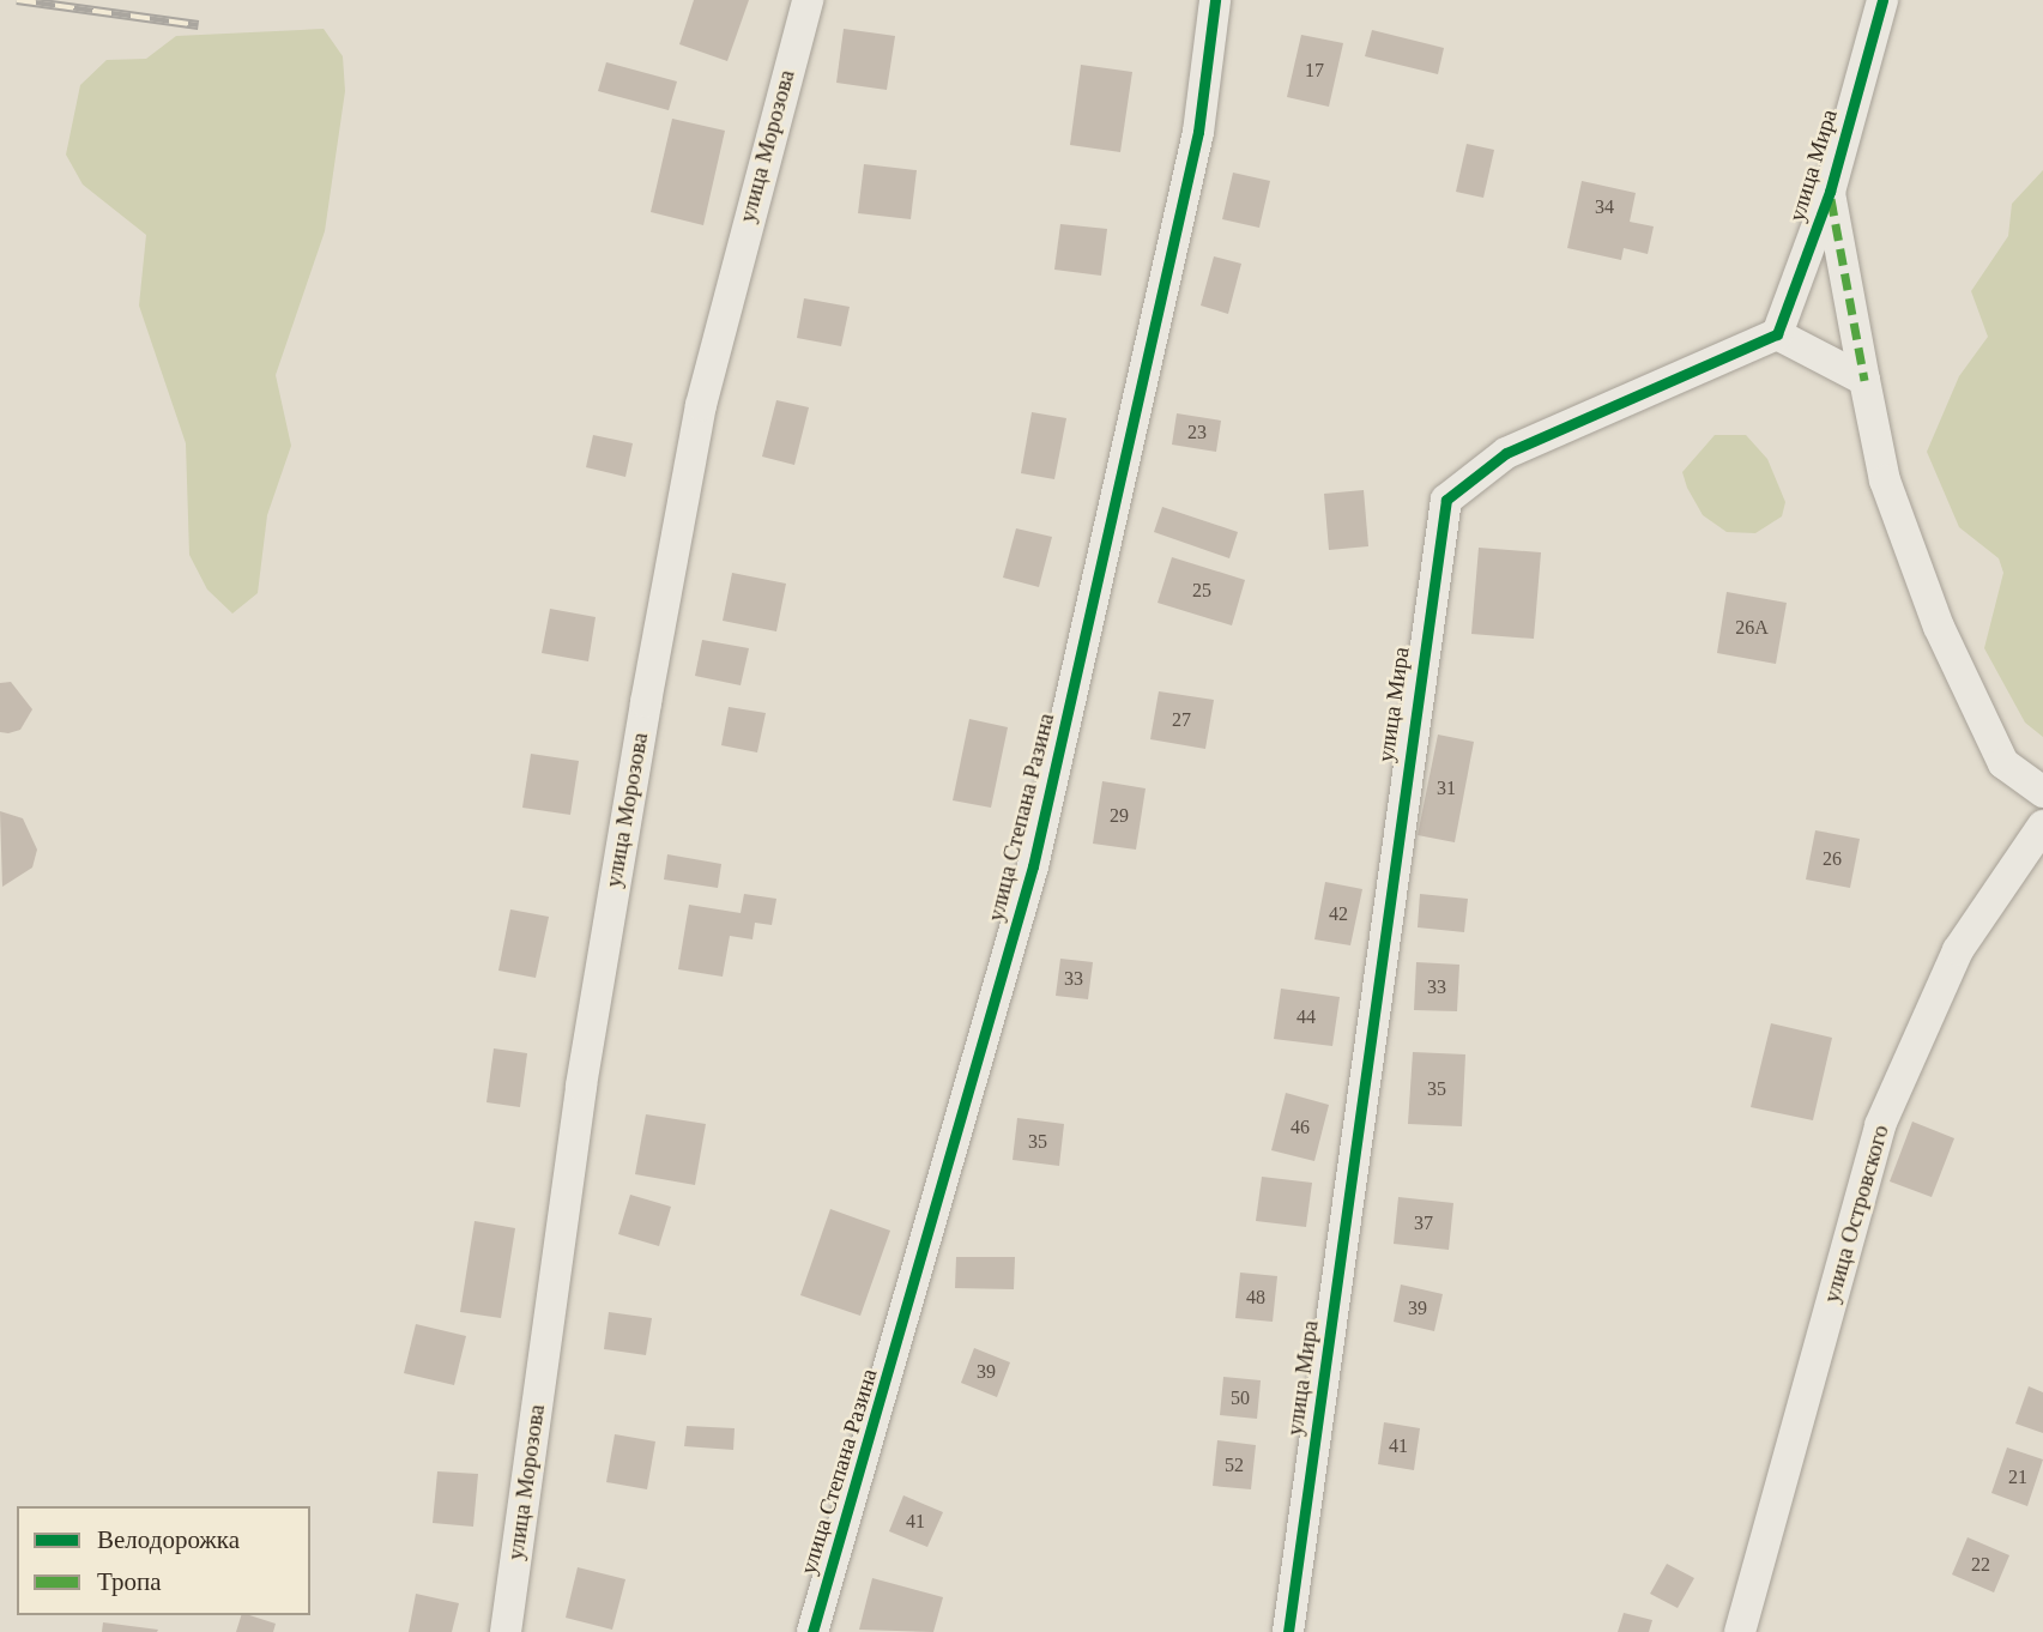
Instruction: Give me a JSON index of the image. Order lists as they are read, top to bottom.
{
  "streets": {
    "street": [
      "улица Морозова",
      "улица Мира",
      "улица Степана Разина",
      "улица Островского"
    ]
  },
  "house_numbers": [
    "17",
    "34",
    "23",
    "25",
    "26А",
    "27",
    "31",
    "29",
    "26",
    "42",
    "33",
    "33",
    "44",
    "35",
    "46",
    "35",
    "37",
    "48",
    "39",
    "39",
    "50",
    "41",
    "52",
    "21",
    "41",
    "22"
  ],
  "legend": ["Велодорожка", "Тропа"]
}
